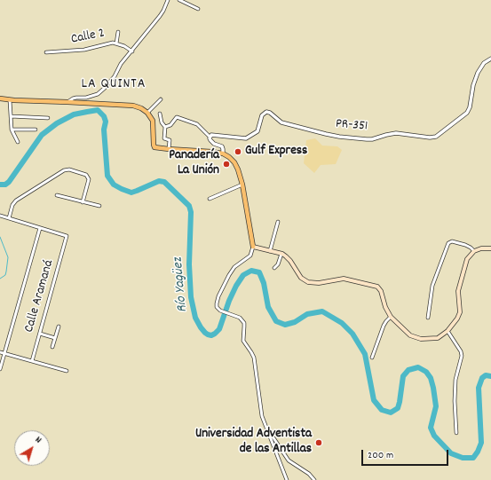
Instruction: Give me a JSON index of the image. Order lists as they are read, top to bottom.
{
  "streets": {
    "street": ["Calle 2", "PR-351", "Calle Aramaná"]
  },
  "districts": ["LA QUINTA"],
  "water": ["Río Yagüez"],
  "places": ["Gulf Express", "Panadería La Unión", "Universidad Adventista de las Antillas"],
  "scale_bar": "200 m",
  "north": "top right"
}
